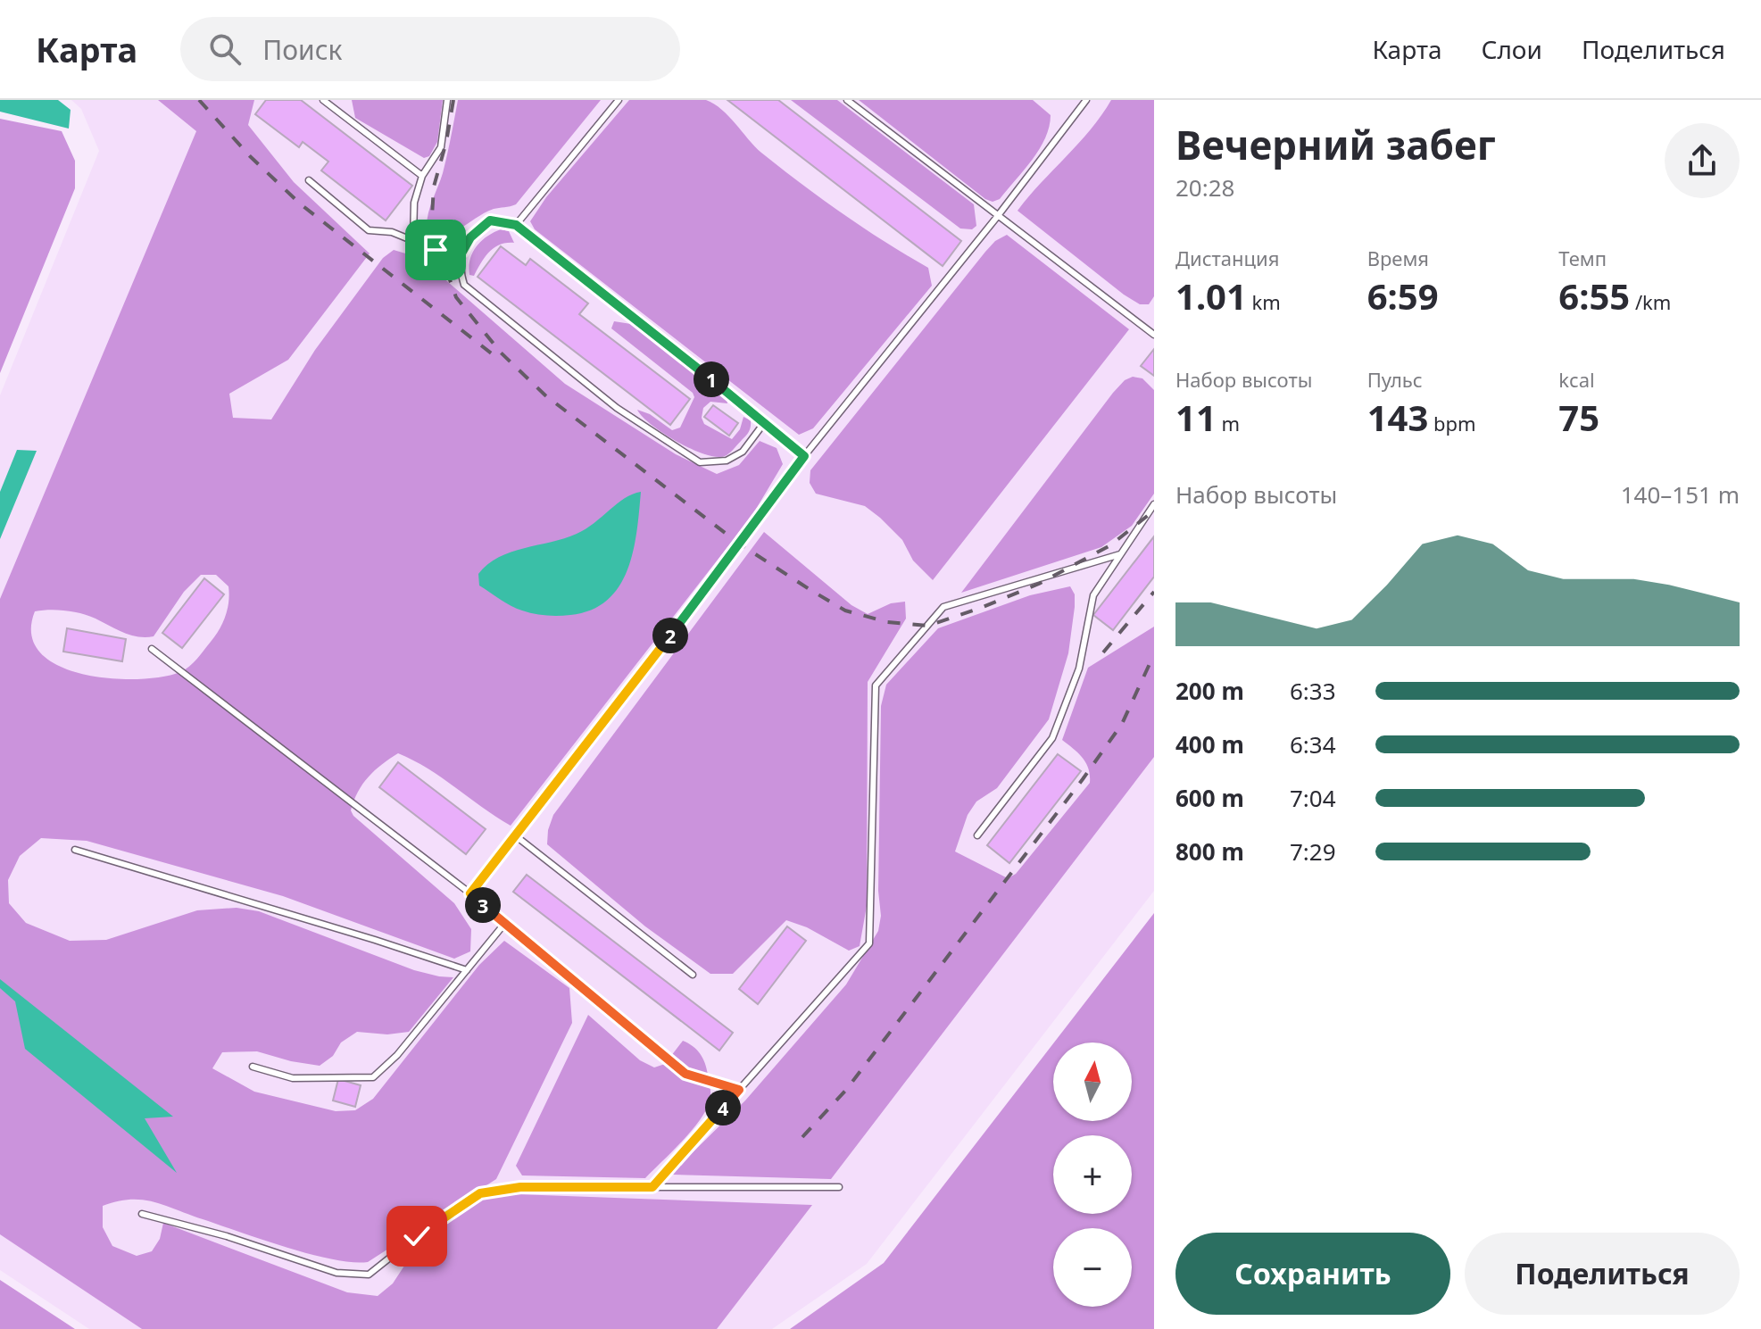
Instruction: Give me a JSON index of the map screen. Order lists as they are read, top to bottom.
{
  "north": "top",
  "page": {
    "header": "Карта",
    "search": "Поиск",
    "nav": ["Карта", "Слои", "Поделиться"],
    "heading": ["Вечерний забег", "20:28"],
    "stats": [
      ["Дистанция", "1.01 km"],
      ["Время", "6:59"],
      ["Темп", "6:55 /km"],
      ["Набор высоты", "11 m"],
      ["Пульс", "143 bpm"],
      ["kcal", "75"]
    ],
    "pins": [
      "1",
      "2",
      "3",
      "4"
    ],
    "chart": ["Набор высоты", "140–151 m"],
    "list": [
      {
        "name": "200 m",
        "note": "6:33"
      },
      {
        "name": "400 m",
        "note": "6:34"
      },
      {
        "name": "600 m",
        "note": "7:04"
      },
      {
        "name": "800 m",
        "note": "7:29"
      }
    ],
    "map_buttons": ["+", "−"],
    "buttons": ["Сохранить", "Поделиться"]
  }
}
